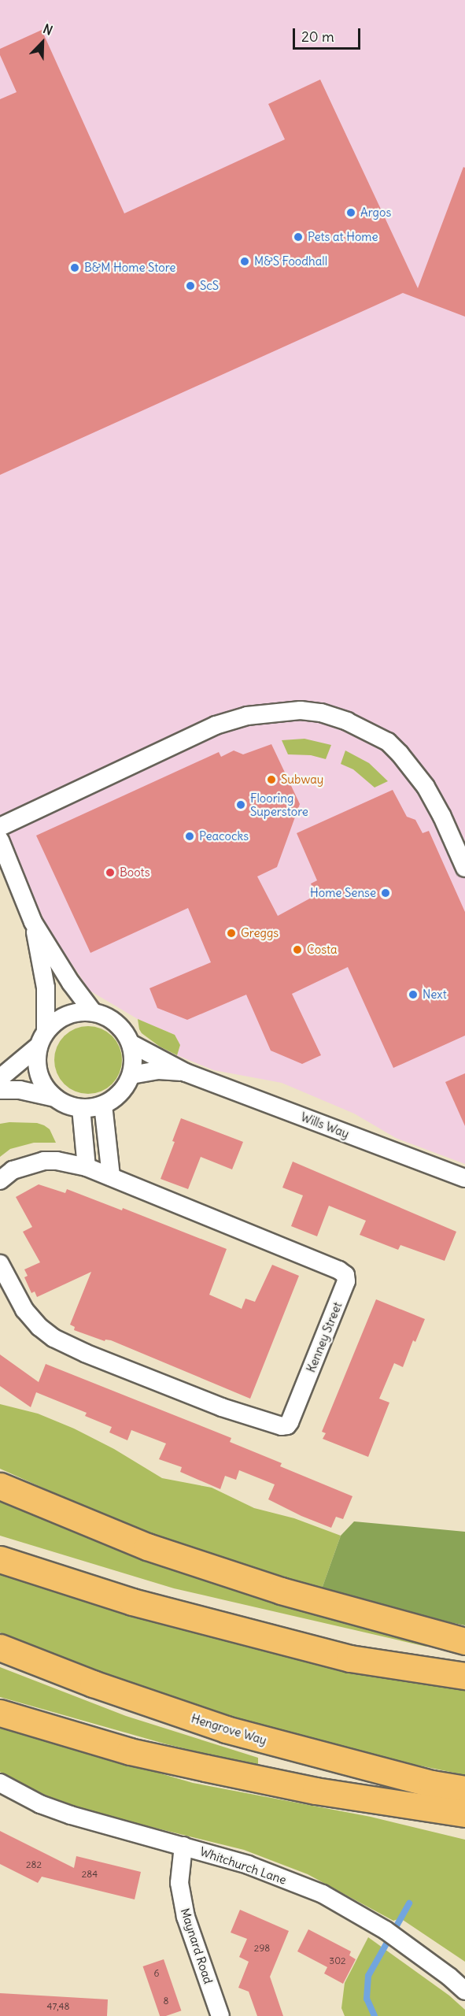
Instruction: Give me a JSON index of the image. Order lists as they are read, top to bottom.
{
  "streets": {
    "highway": ["Hengrove Way"],
    "street": [
      "Wills Way",
      "Kenney Street",
      "Whitchurch Lane",
      "Maynard Road"
    ]
  },
  "crossings": [
    ["Whitchurch Lane", "Maynard Road"]
  ],
  "places": [
    "Argos",
    "Pets at Home",
    "M&S Foodhall",
    "B&M Home Store",
    "ScS",
    "Subway",
    "Flooring Superstore",
    "Peacocks",
    "Boots",
    "Home Sense",
    "Greggs",
    "Costa",
    "Next"
  ],
  "house_numbers": [
    "282",
    "284",
    "298",
    "302",
    "6",
    "8",
    "47,48"
  ],
  "scale_bar": "20 m",
  "north": "top right"
}
